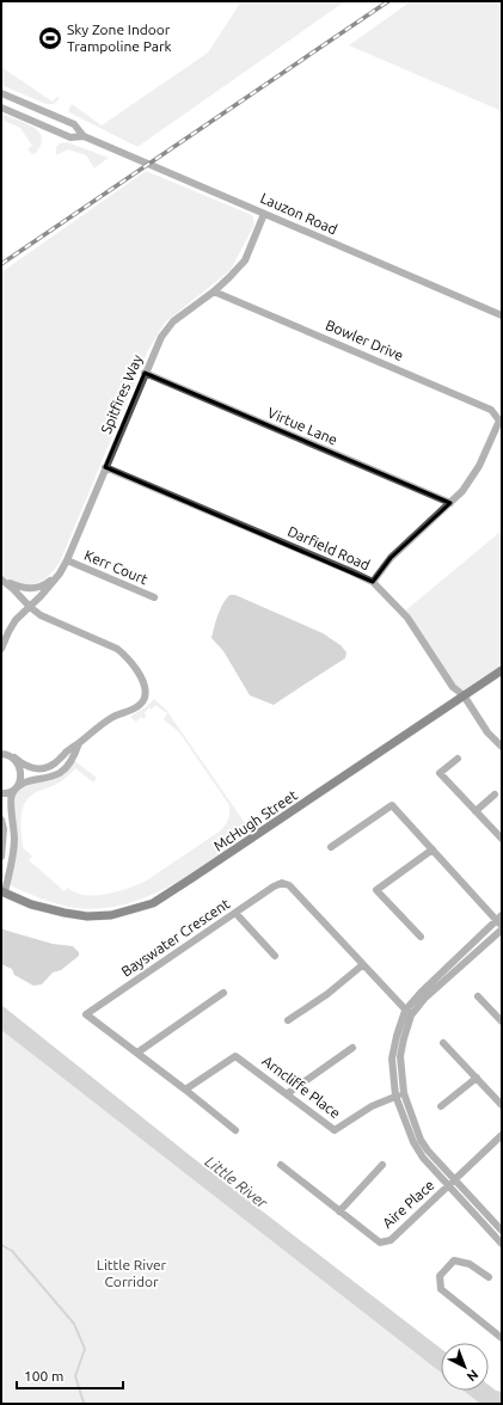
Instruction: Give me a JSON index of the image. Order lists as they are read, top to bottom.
{
  "streets": {
    "main road": ["McHugh Street"],
    "street": [
      "Lauzon Road",
      "Bowler Drive",
      "Spitfires Way",
      "Virtue Lane",
      "Darfield Road",
      "Kerr Court",
      "Bayswater Crescent",
      "Arncliffe Place",
      "Aire Place"
    ]
  },
  "crossings": [
    ["Lauzon Road", "Spitfires Way"],
    ["Bowler Drive", "Spitfires Way"],
    ["Bowler Drive", "Virtue Lane"],
    ["Spitfires Way", "Virtue Lane"],
    ["Spitfires Way", "Darfield Road"],
    ["Spitfires Way", "Kerr Court"],
    ["Darfield Road", "McHugh Street"],
    ["Bayswater Crescent", "Arncliffe Place"]
  ],
  "water": ["Little River"],
  "parks": ["Little River Corridor"],
  "places": {
    "sports": ["Sky Zone Indoor Trampoline Park"]
  },
  "scale_bar": "100 m",
  "north": "bottom right"
}
